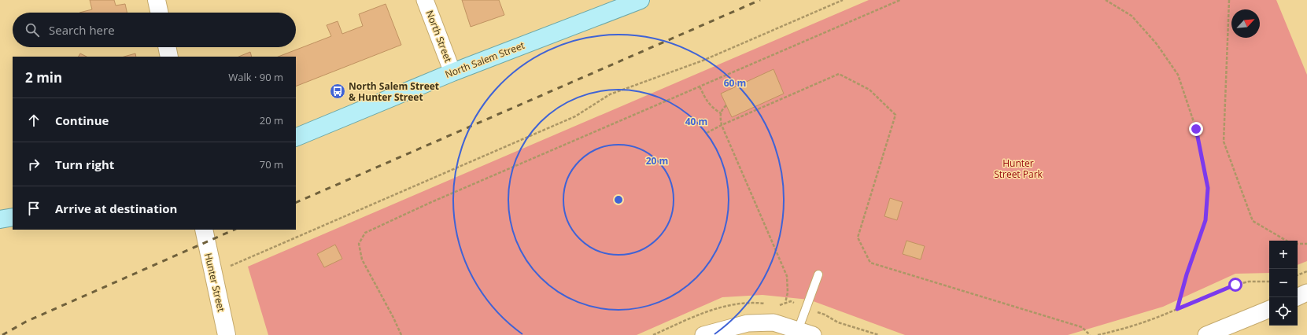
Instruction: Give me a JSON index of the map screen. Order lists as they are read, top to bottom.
{
  "streets": {
    "main road": ["North Salem Street"],
    "street": ["North Street", "Hunter Street"]
  },
  "crossings": [
    ["North Street", "North Salem Street"]
  ],
  "parks": ["Hunter Street Park"],
  "places": {
    "bus stop": ["North Salem Street & Hunter Street"]
  },
  "north": "top right",
  "page": {
    "search": "Search here",
    "heading": ["2 min", "Walk · 90 m"],
    "list": [
      ["Continue", "20 m"],
      ["Turn right", "70 m"],
      "Arrive at destination"
    ],
    "map_buttons": ["+", "−"]
  },
  "rings": ["60 m", "40 m", "20 m"]
}
